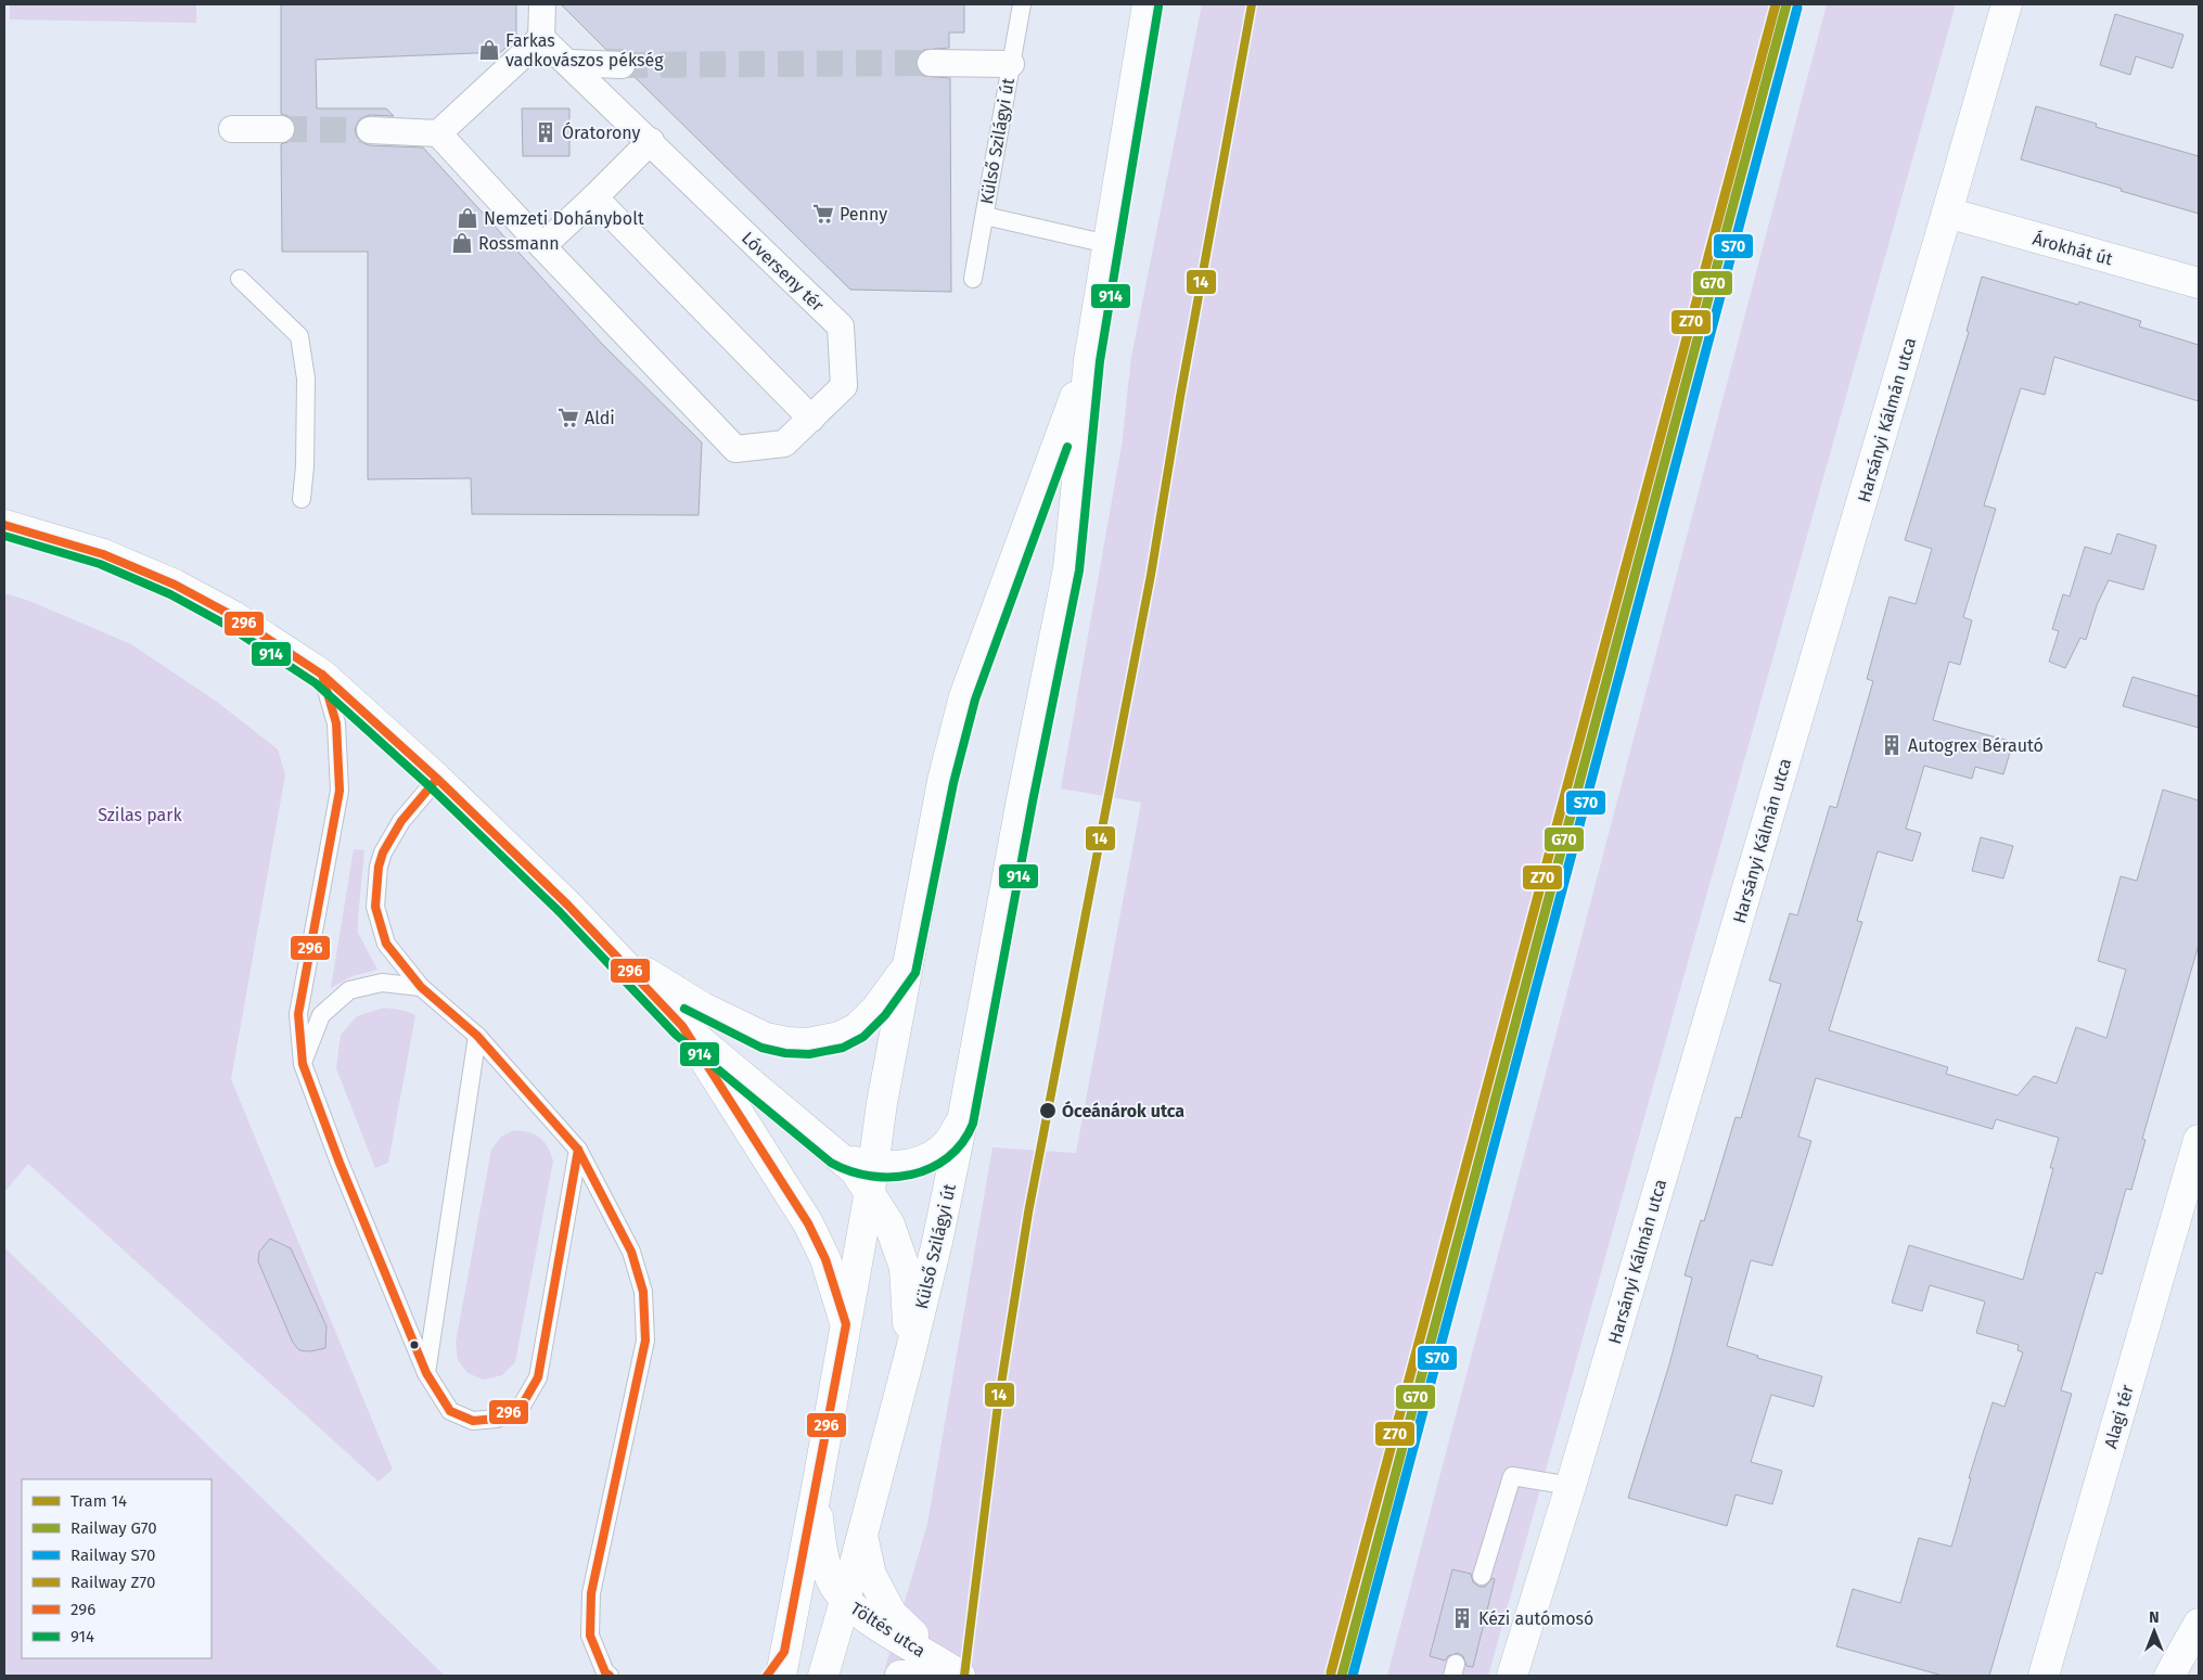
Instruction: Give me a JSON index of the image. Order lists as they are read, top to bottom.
{
  "streets": {
    "street": [
      "Külső Szilágyi út",
      "Árokhát út",
      "Lóverseny tér",
      "Harsányi Kálmán utca",
      "Alagi tér",
      "Töltés utca"
    ]
  },
  "crossings": [
    ["Külső Szilágyi út", "Töltés utca"],
    ["Árokhát út", "Harsányi Kálmán utca"]
  ],
  "parks": ["Szilas park"],
  "places": {
    "shop": ["Farkas vadkovászos pékség", "Nemzeti Dohánybolt", "Rossmann"],
    "building": ["Óratorony", "Autogrex Bérautó", "Kézi autómosó"],
    "supermarket": ["Penny", "Aldi"],
    "other": ["Óceánárok utca"]
  },
  "lines": [
    "tram line 14",
    "rail line G70",
    "rail line Z70",
    "transit line 914",
    "rail line S70",
    "transit line 296"
  ],
  "legend": [
    "Tram 14",
    "Railway G70",
    "Railway S70",
    "Railway Z70",
    "296",
    "914"
  ],
  "north": "top"
}
